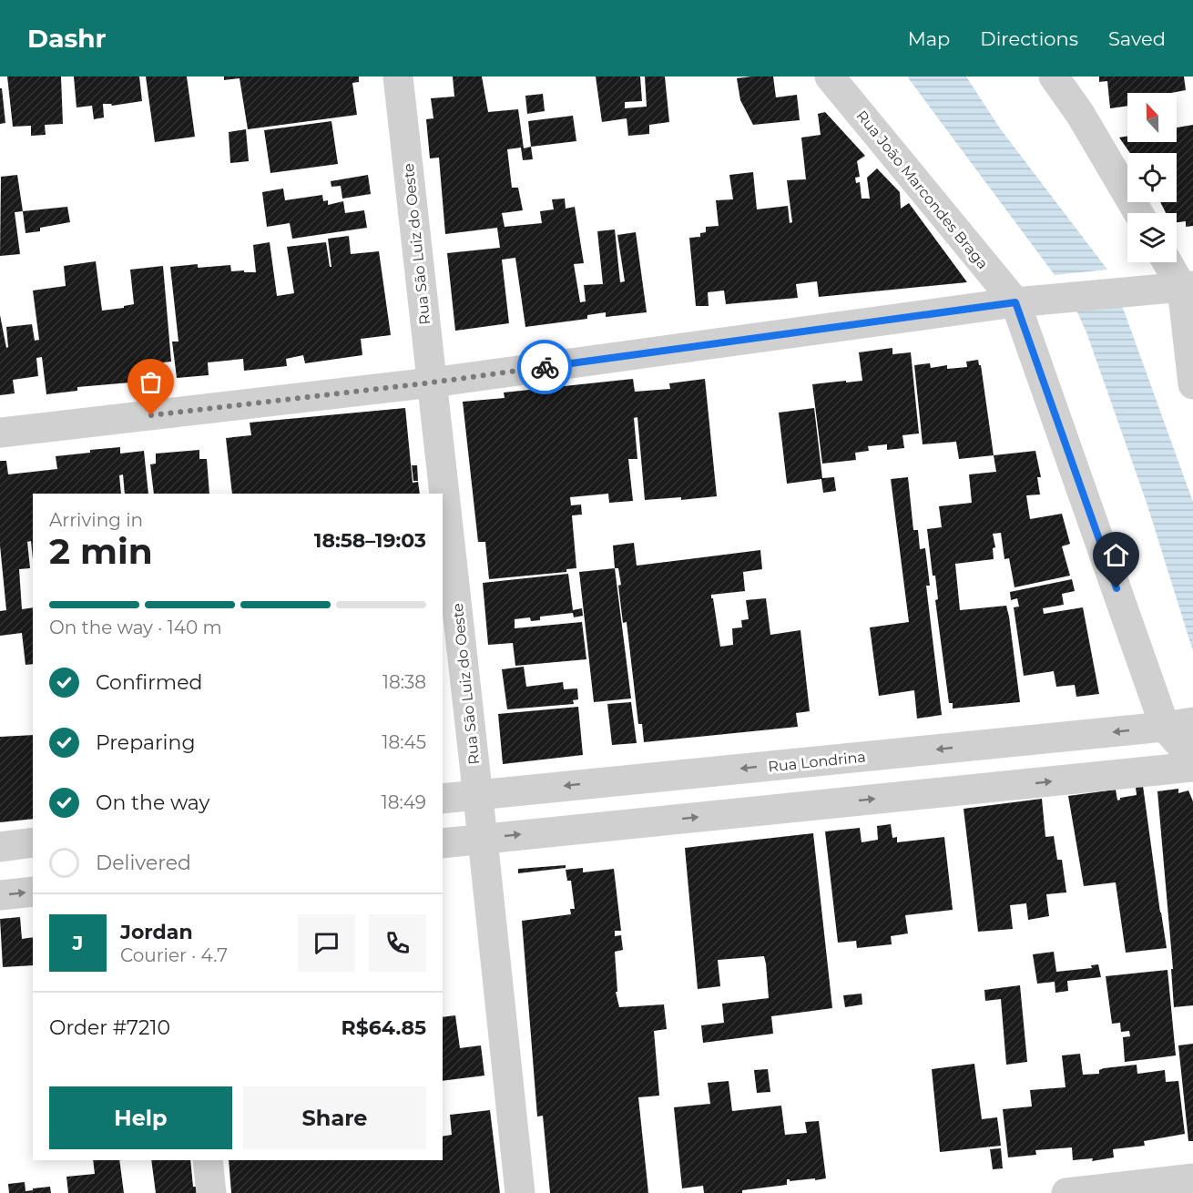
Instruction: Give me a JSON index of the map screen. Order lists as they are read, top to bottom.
{
  "streets": {
    "street": ["Rua João Marcondes Braga", "Rua São Luiz do Oeste", "Rua Londrina"]
  },
  "crossings": [
    ["Rua São Luiz do Oeste", "Rua Londrina"]
  ],
  "north": "top",
  "page": {
    "header": "Dashr",
    "nav": ["Map", "Directions", "Saved"],
    "heading": ["2 min", "Arriving in", "18:58–19:03"],
    "panel": [
      "Jordan",
      "Courier · 4.7",
      "Order #7210",
      "R$64.85"
    ],
    "bar": "On the way · 140 m",
    "list": [
      ["Confirmed", "18:38"],
      ["Preparing", "18:45"],
      ["On the way", "18:49"],
      "Delivered"
    ],
    "round": "J",
    "buttons": ["Help", "Share"]
  }
}
